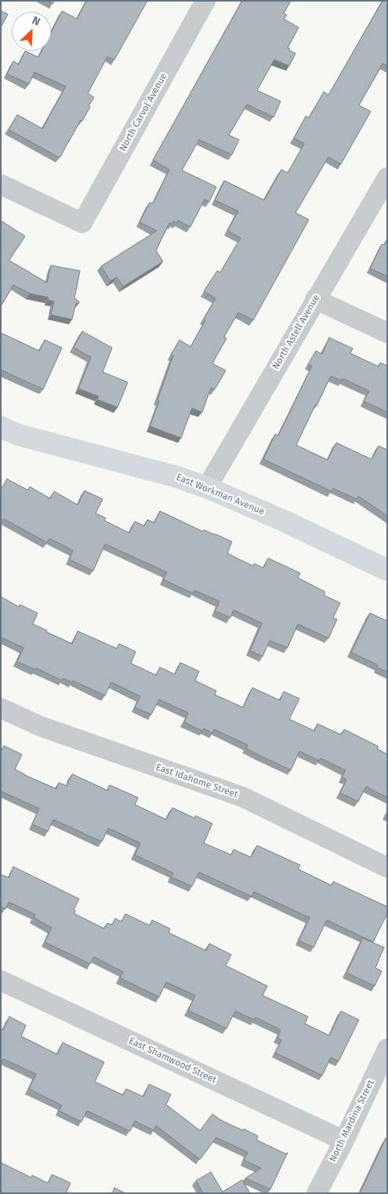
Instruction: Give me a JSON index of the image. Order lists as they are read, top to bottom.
{
  "streets": {
    "street": [
      "North Carvol Avenue",
      "North Astell Avenue",
      "East Workman Avenue",
      "East Idahome Street",
      "East Shamwood Street",
      "North Mardina Street"
    ]
  },
  "crossings": [
    ["North Astell Avenue", "East Workman Avenue"],
    ["East Shamwood Street", "North Mardina Street"]
  ],
  "north": "top right"
}
